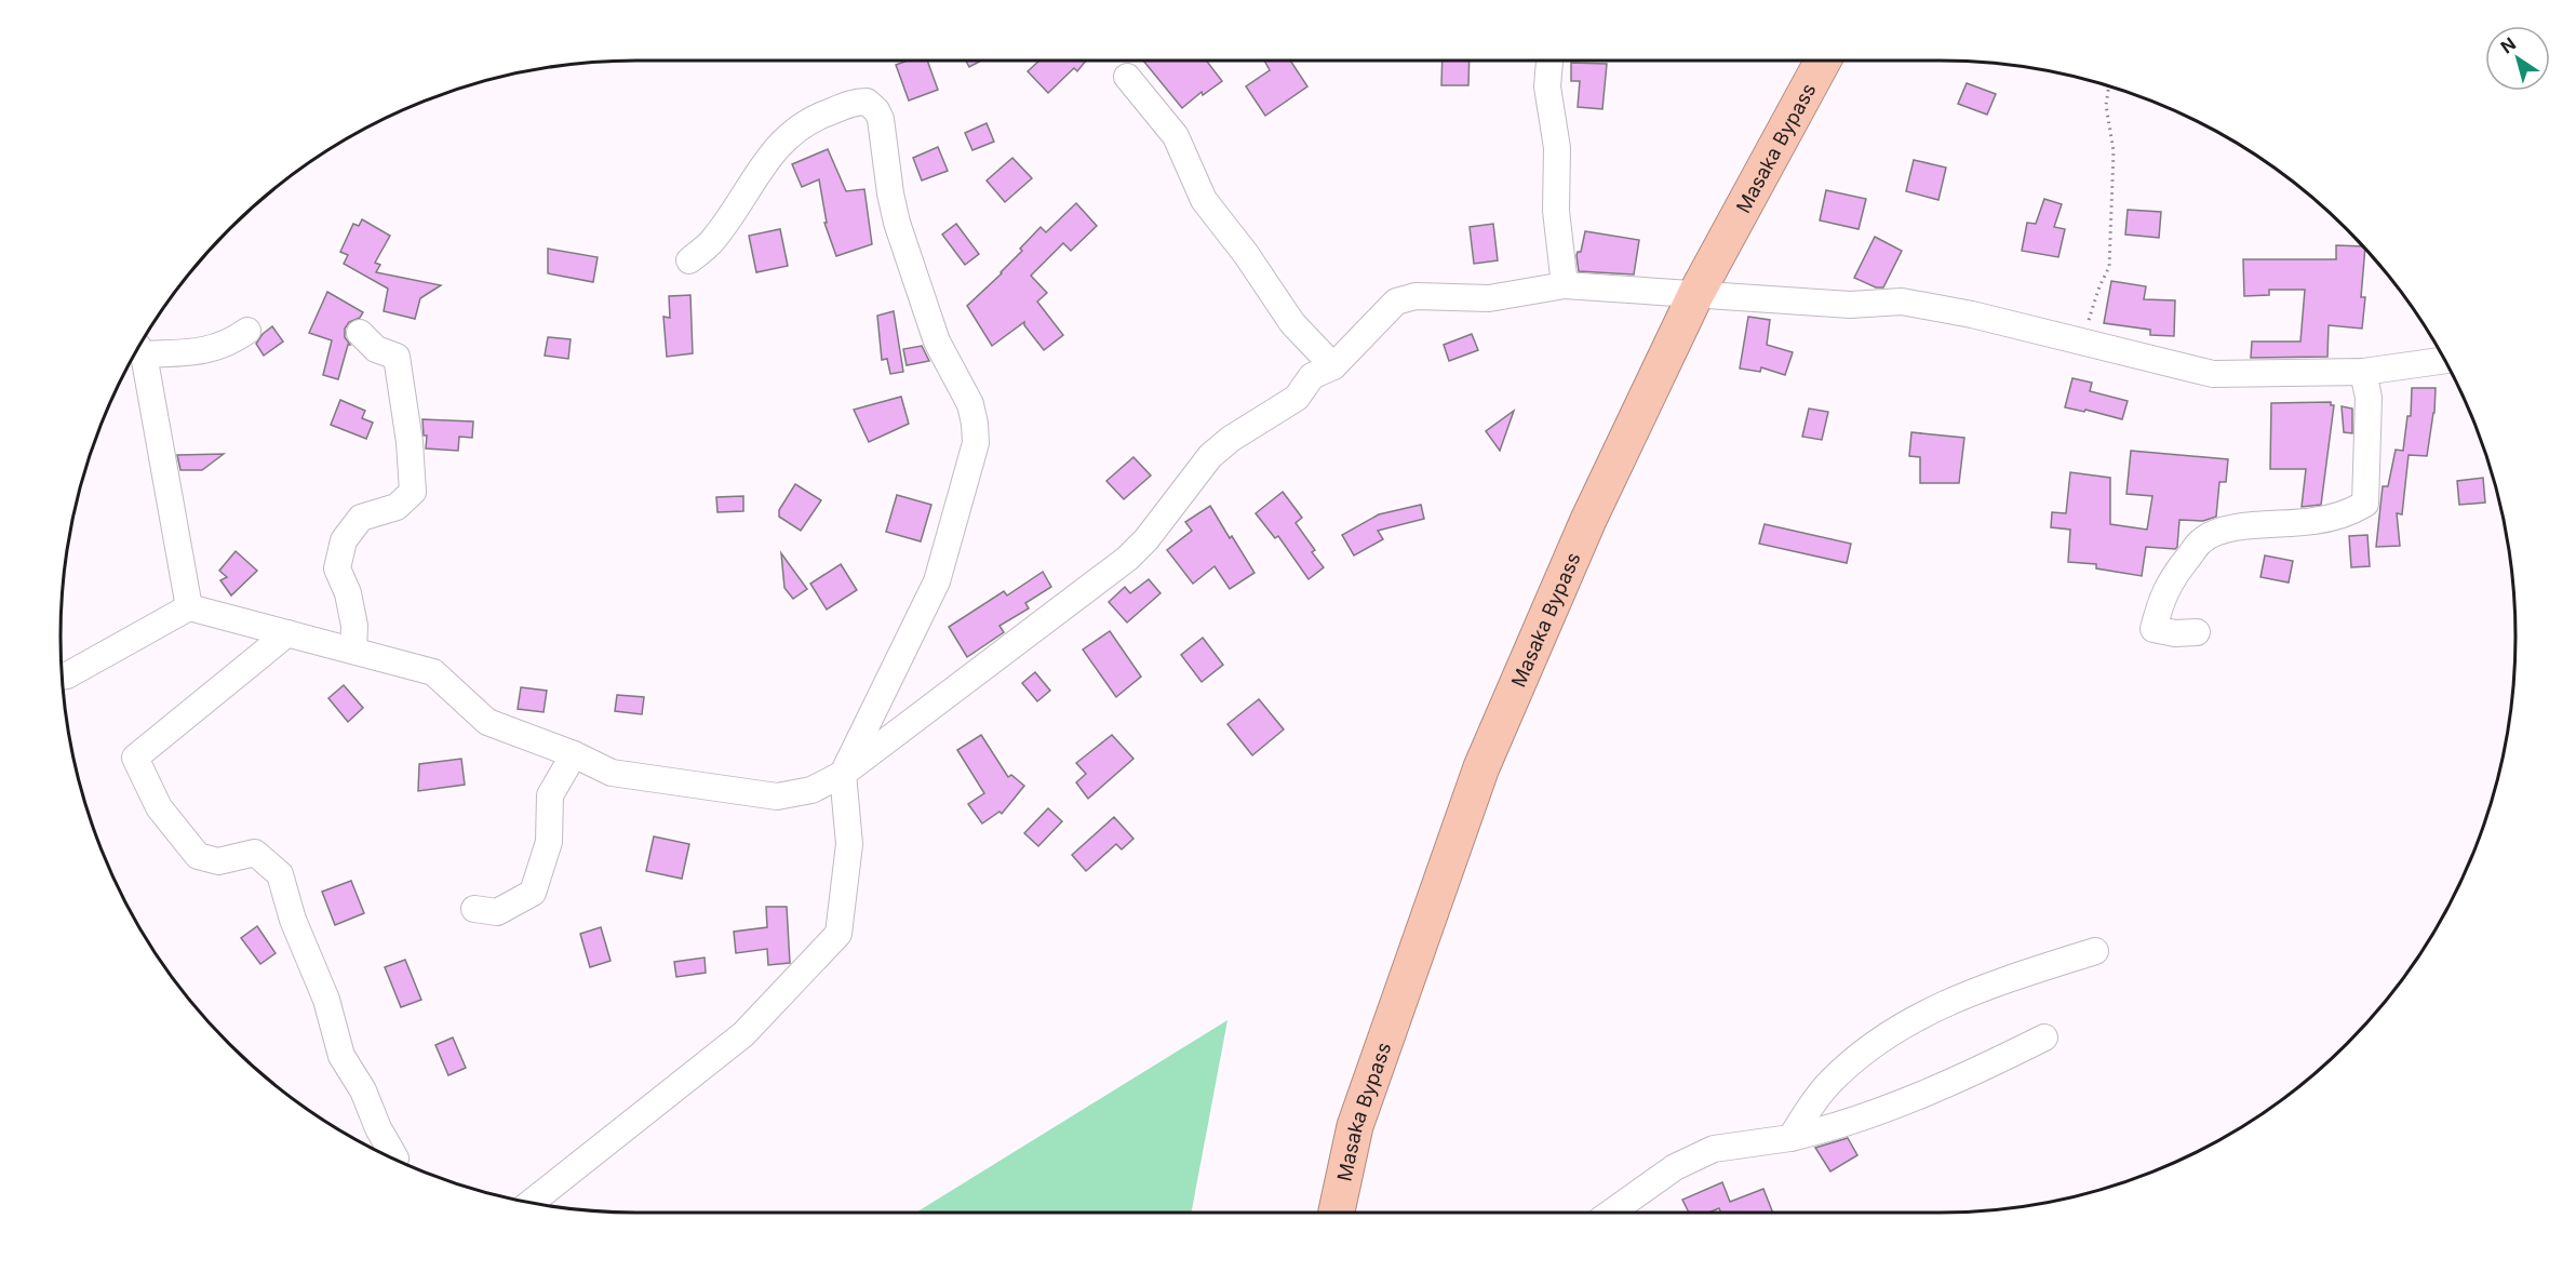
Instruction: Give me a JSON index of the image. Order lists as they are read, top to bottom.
{
  "streets": {
    "highway": ["Masaka Bypass"]
  },
  "north": "top left"
}
